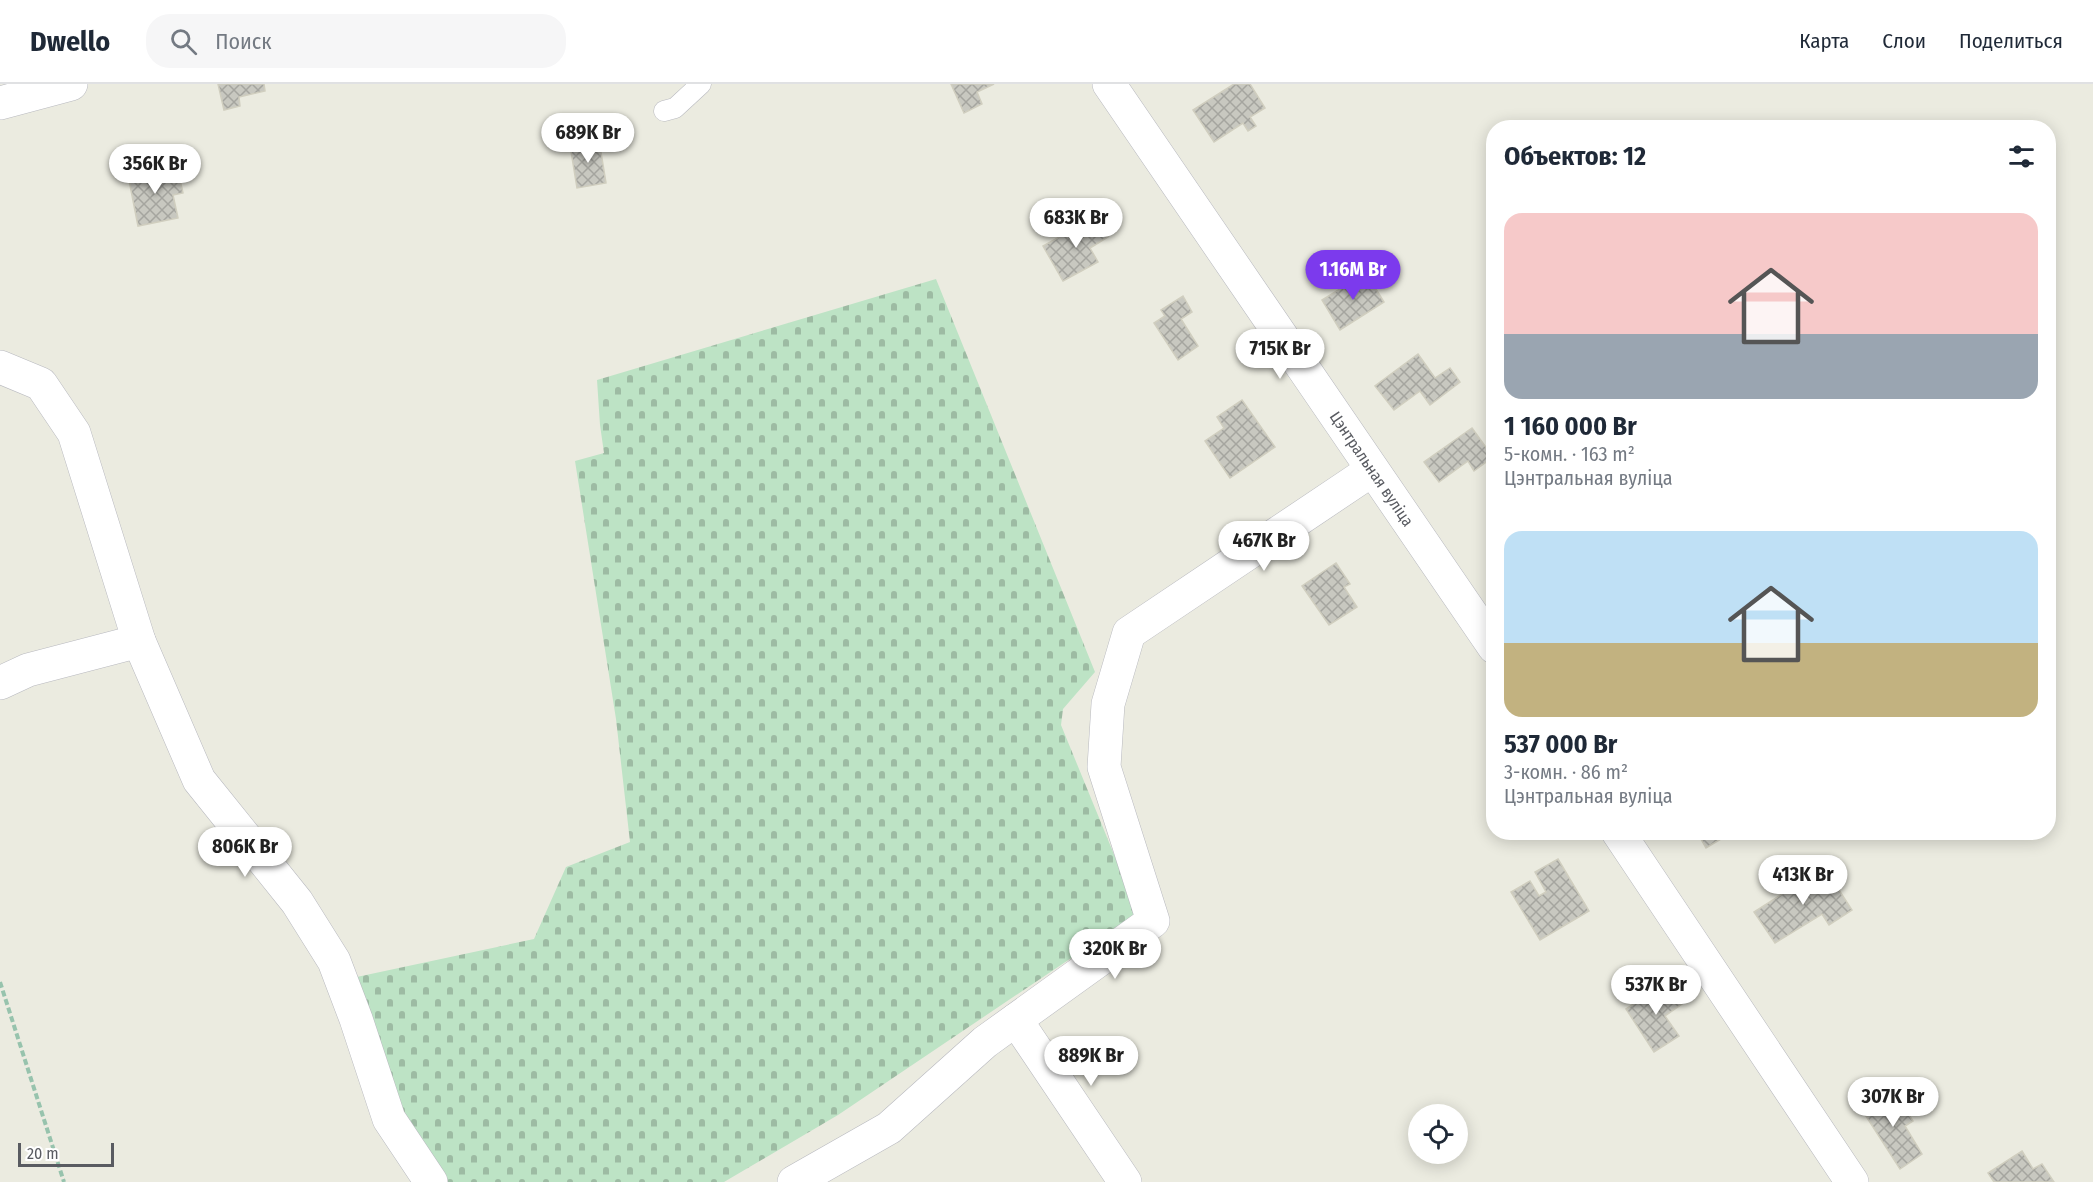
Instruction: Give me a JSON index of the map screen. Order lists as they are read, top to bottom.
{
  "streets": {
    "street": ["Цэнтральная вуліца"]
  },
  "scale_bar": "20 m",
  "page": {
    "header": "Dwello",
    "search": "Поиск",
    "nav": ["Карта", "Слои", "Поделиться"],
    "price": [
      "689K Br",
      "356K Br",
      "683K Br",
      "1.16M Br",
      "715K Br",
      "467K Br",
      "806K Br",
      "413K Br",
      "320K Br",
      "537K Br",
      "889K Br",
      "307K Br"
    ],
    "heading": "Объектов: 12",
    "list": [
      {
        "name": "1 160 000 Br",
        "note": "5-комн. · 163 m² · Цэнтральная вуліца"
      },
      {
        "name": "537 000 Br",
        "note": "3-комн. · 86 m² · Цэнтральная вуліца"
      }
    ],
    "scale": "20 m"
  }
}
